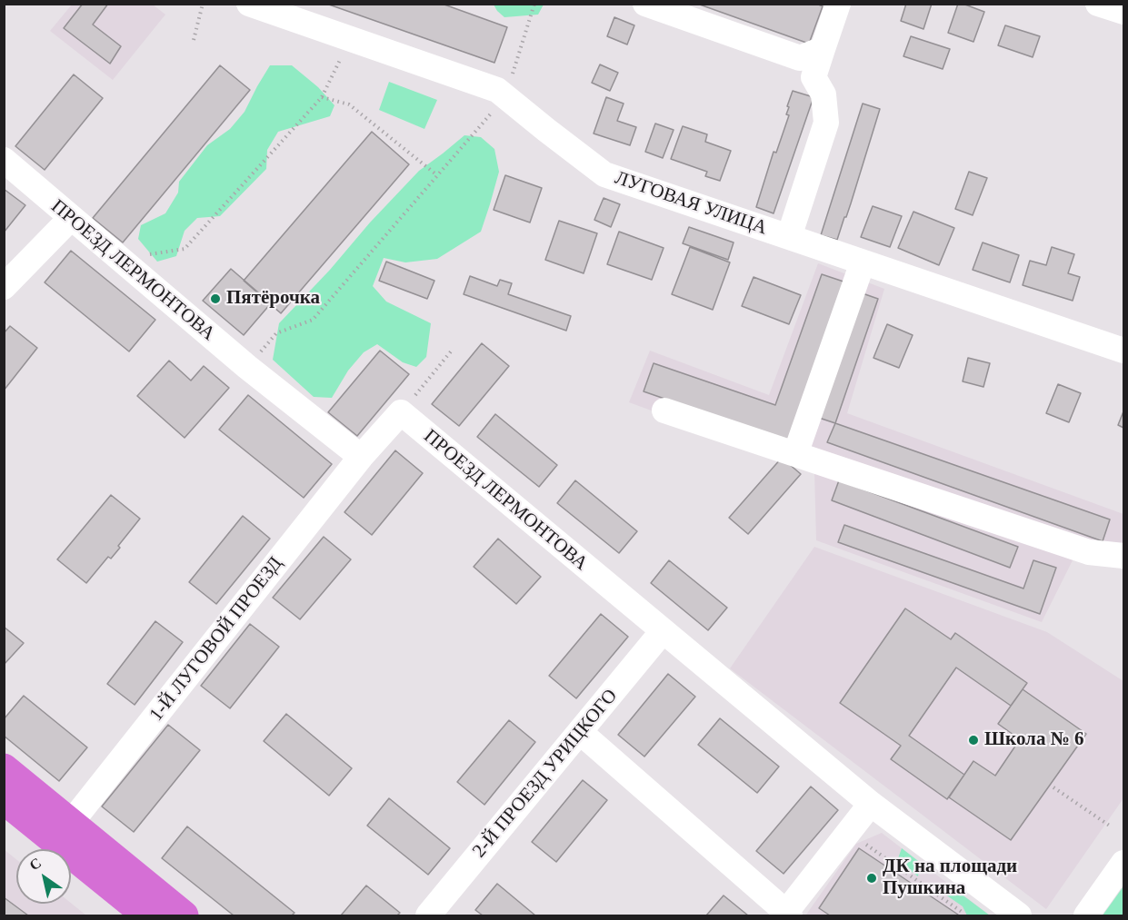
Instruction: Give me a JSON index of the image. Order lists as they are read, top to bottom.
{
  "streets": {
    "street": [
      "ЛУГОВАЯ УЛИЦА",
      "ПРОЕЗД ЛЕРМОНТОВА",
      "1-Й ЛУГОВОЙ ПРОЕЗД",
      "2-Й ПРОЕЗД УРИЦКОГО"
    ]
  },
  "crossings": [
    ["ПРОЕЗД ЛЕРМОНТОВА", "1-Й ЛУГОВОЙ ПРОЕЗД"],
    ["ПРОЕЗД ЛЕРМОНТОВА", "2-Й ПРОЕЗД УРИЦКОГО"]
  ],
  "places": ["Пятёрочка", "Школа № 6", "ДК на площади Пушкина"],
  "north": "top left"
}
